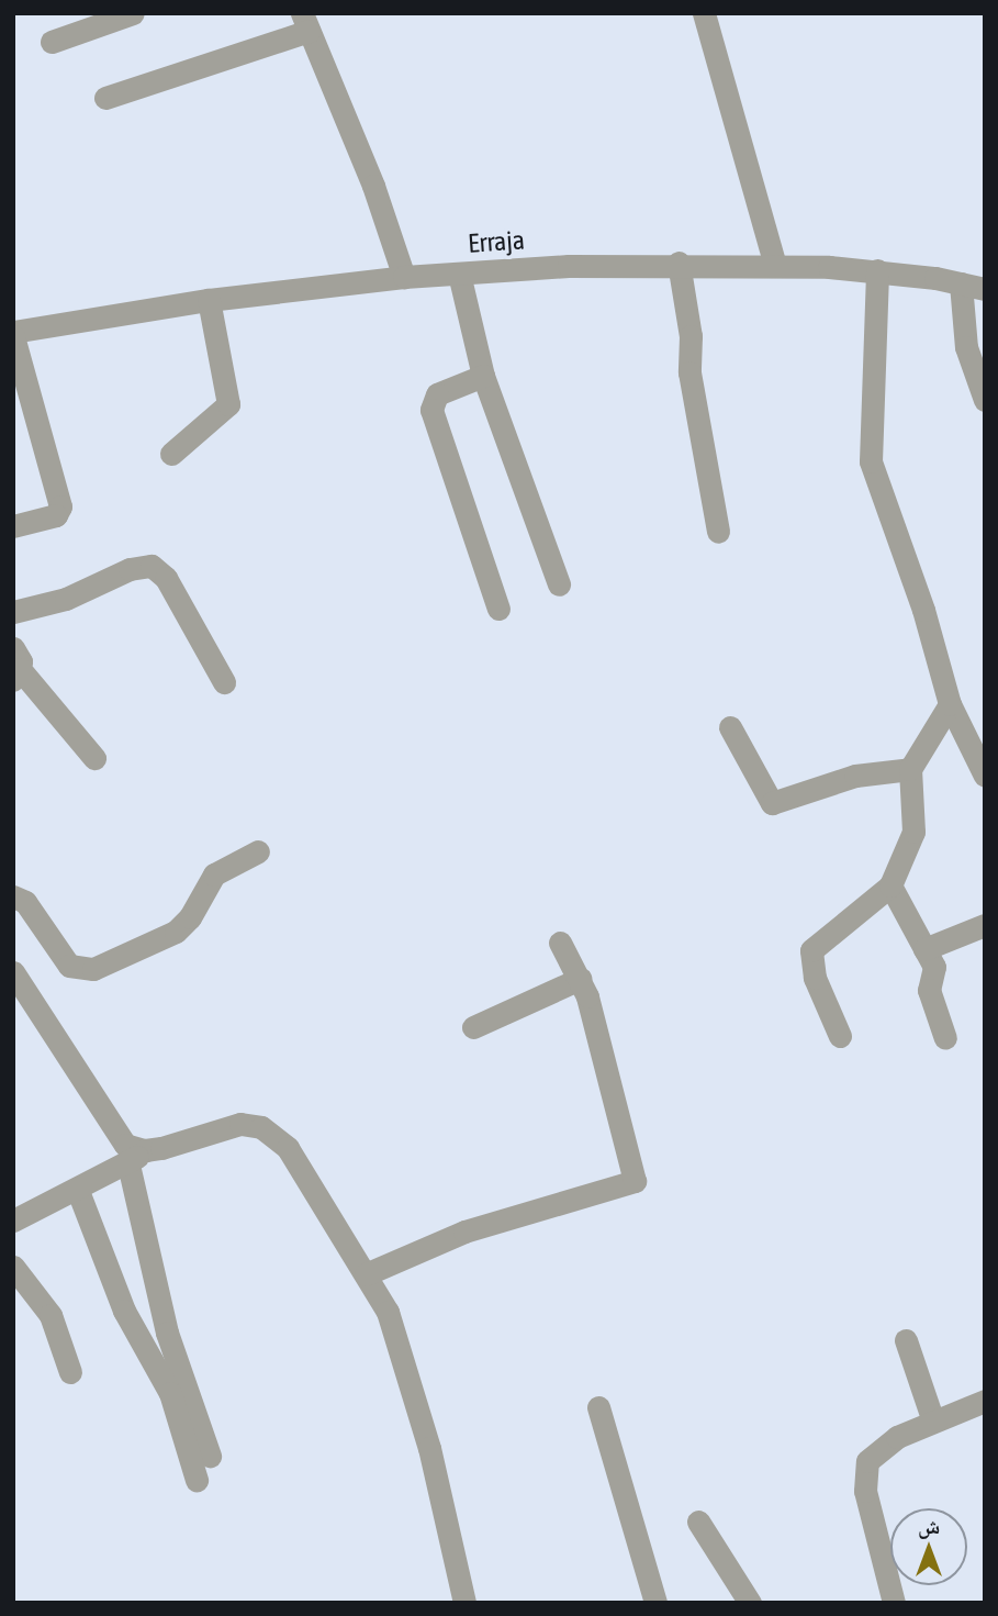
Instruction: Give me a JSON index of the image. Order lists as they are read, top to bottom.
{
  "streets": {
    "street": ["Erraja"]
  },
  "north": "top"
}
